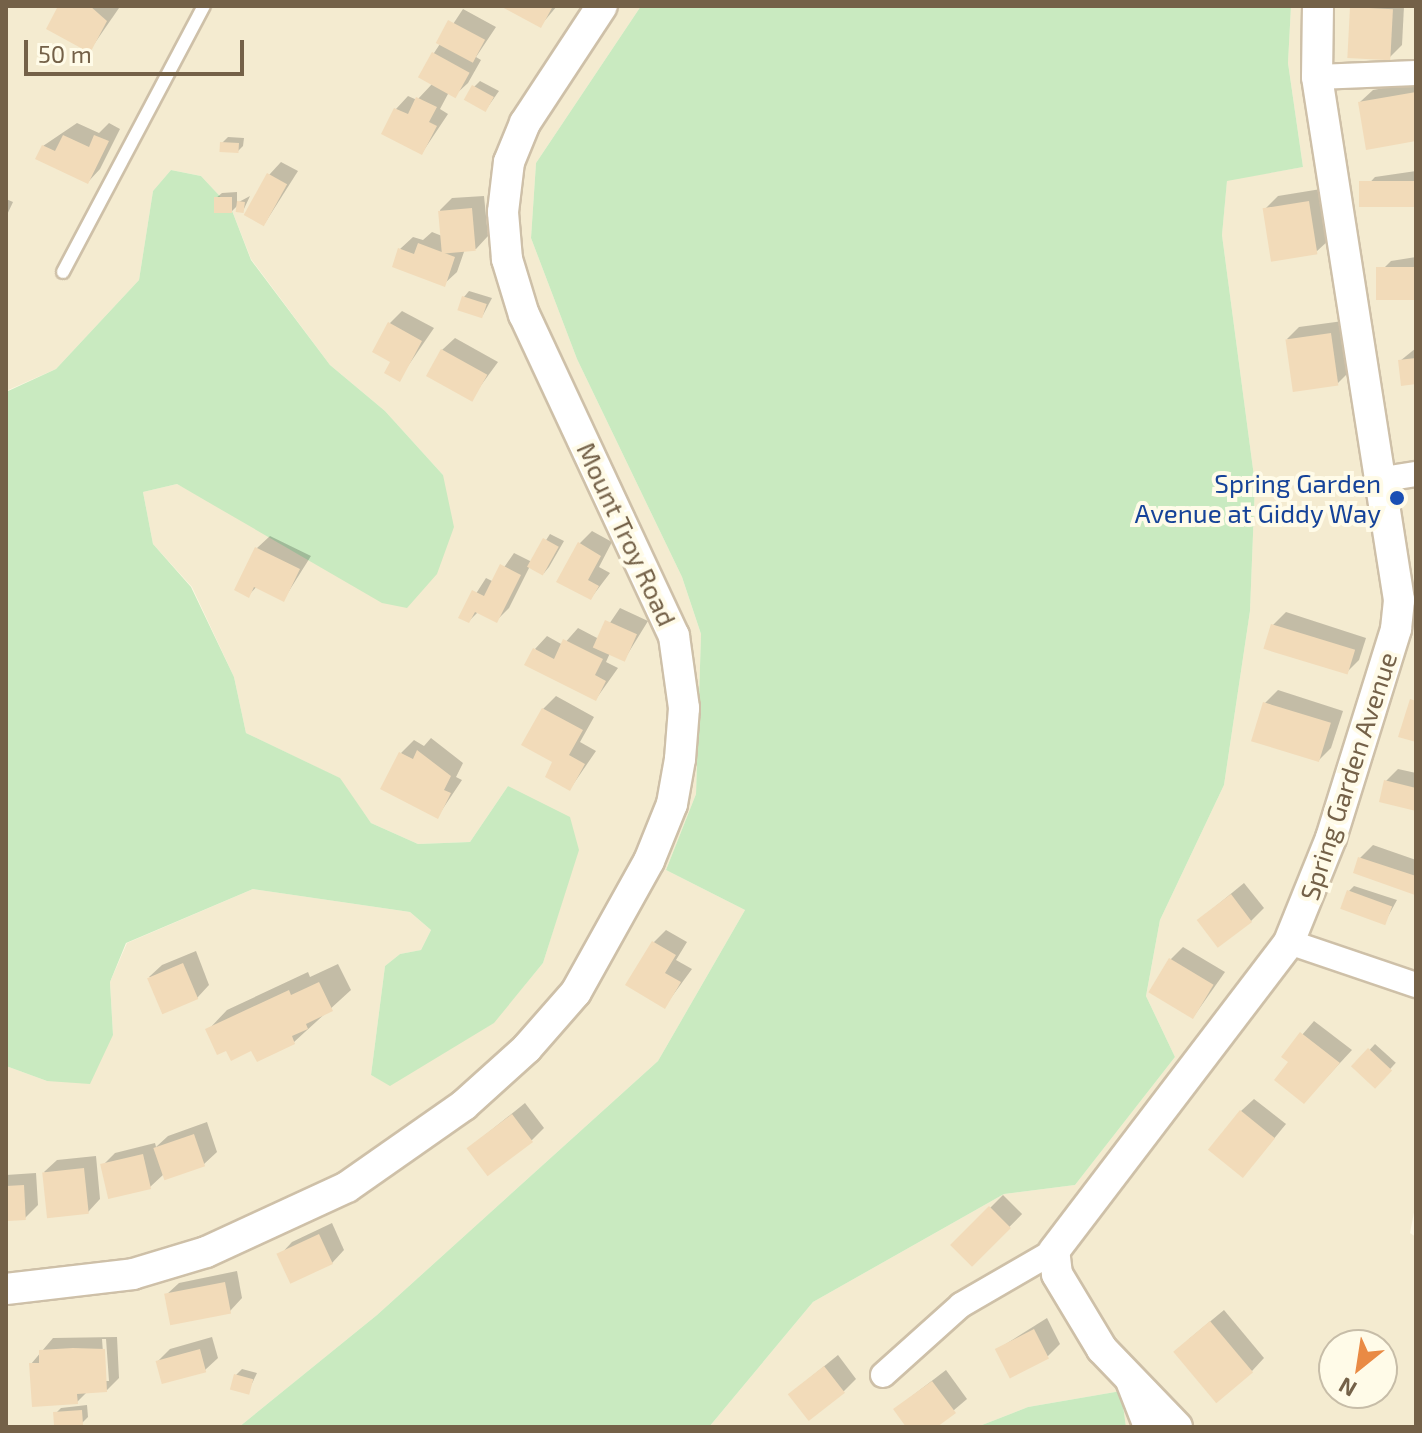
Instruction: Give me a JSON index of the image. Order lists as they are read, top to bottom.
{
  "streets": {
    "street": ["Mount Troy Road", "Spring Garden Avenue"]
  },
  "places": ["Spring Garden Avenue at Giddy Way"],
  "scale_bar": "50 m",
  "north": "bottom left"
}
